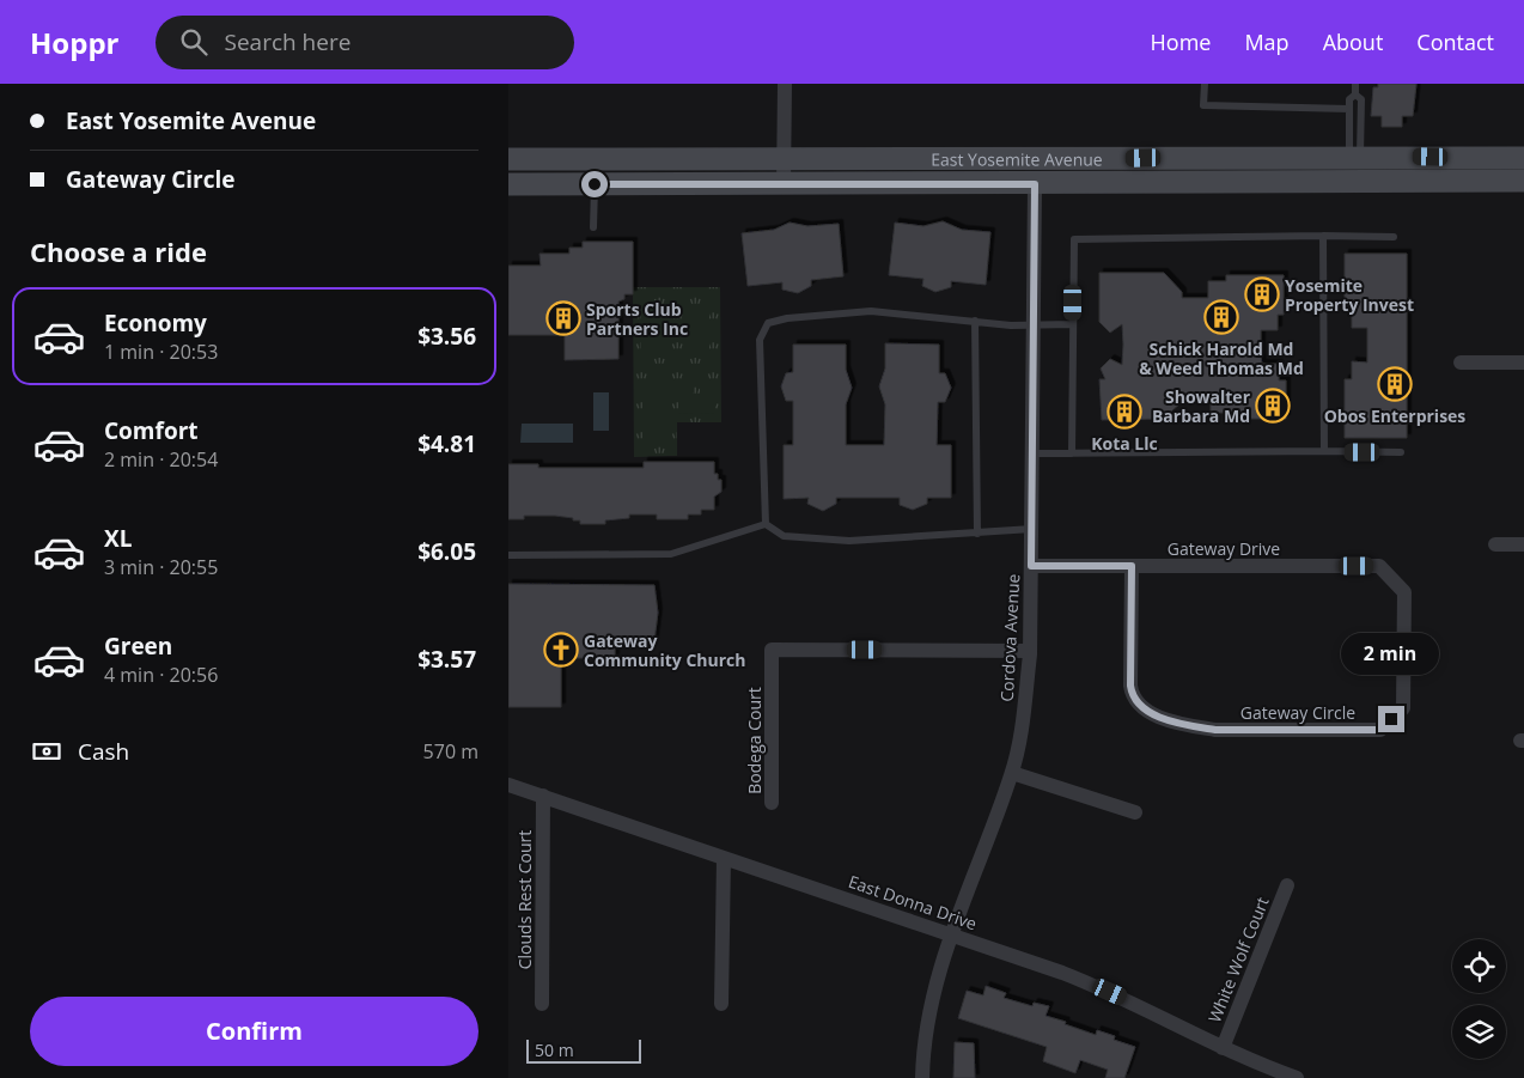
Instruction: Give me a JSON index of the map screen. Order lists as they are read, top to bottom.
{
  "streets": {
    "main road": ["East Yosemite Avenue"],
    "street": [
      "Gateway Drive",
      "Cordova Avenue",
      "Gateway Circle",
      "Bodega Court",
      "Clouds Rest Court",
      "East Donna Drive",
      "White Wolf Court"
    ]
  },
  "crossings": [
    ["East Yosemite Avenue", "Cordova Avenue"],
    ["Gateway Drive", "Cordova Avenue"],
    ["Gateway Drive", "Gateway Circle"],
    ["Cordova Avenue", "Bodega Court"],
    ["Cordova Avenue", "East Donna Drive"],
    ["Clouds Rest Court", "East Donna Drive"],
    ["East Donna Drive", "White Wolf Court"]
  ],
  "places": {
    "building": [
      "Yosemite Property Invest",
      "Schick Harold Md & Weed Thomas Md",
      "Sports Club Partners Inc",
      "Obos Enterprises",
      "Showalter Barbara Md",
      "Kota Llc"
    ],
    "church": ["Gateway Community Church"]
  },
  "scale_bar": "50 m",
  "page": {
    "header": "Hoppr",
    "search": "Search here",
    "nav": [
      "Home",
      "Map",
      "About",
      "Contact"
    ],
    "banner": ["East Yosemite Avenue", "Gateway Circle"],
    "heading": "Choose a ride",
    "list": [
      {
        "name": "Economy",
        "note": "1 min · 20:53",
        "value": "$3.56"
      },
      {
        "name": "Comfort",
        "note": "2 min · 20:54",
        "value": "$4.81"
      },
      {
        "name": "XL",
        "note": "3 min · 20:55",
        "value": "$6.05"
      },
      {
        "name": "Green",
        "note": "4 min · 20:56",
        "value": "$3.57"
      }
    ],
    "bubble": "2 min",
    "pay": ["Cash", "570 m"],
    "buttons": "Confirm",
    "scale": "50 m"
  }
}
